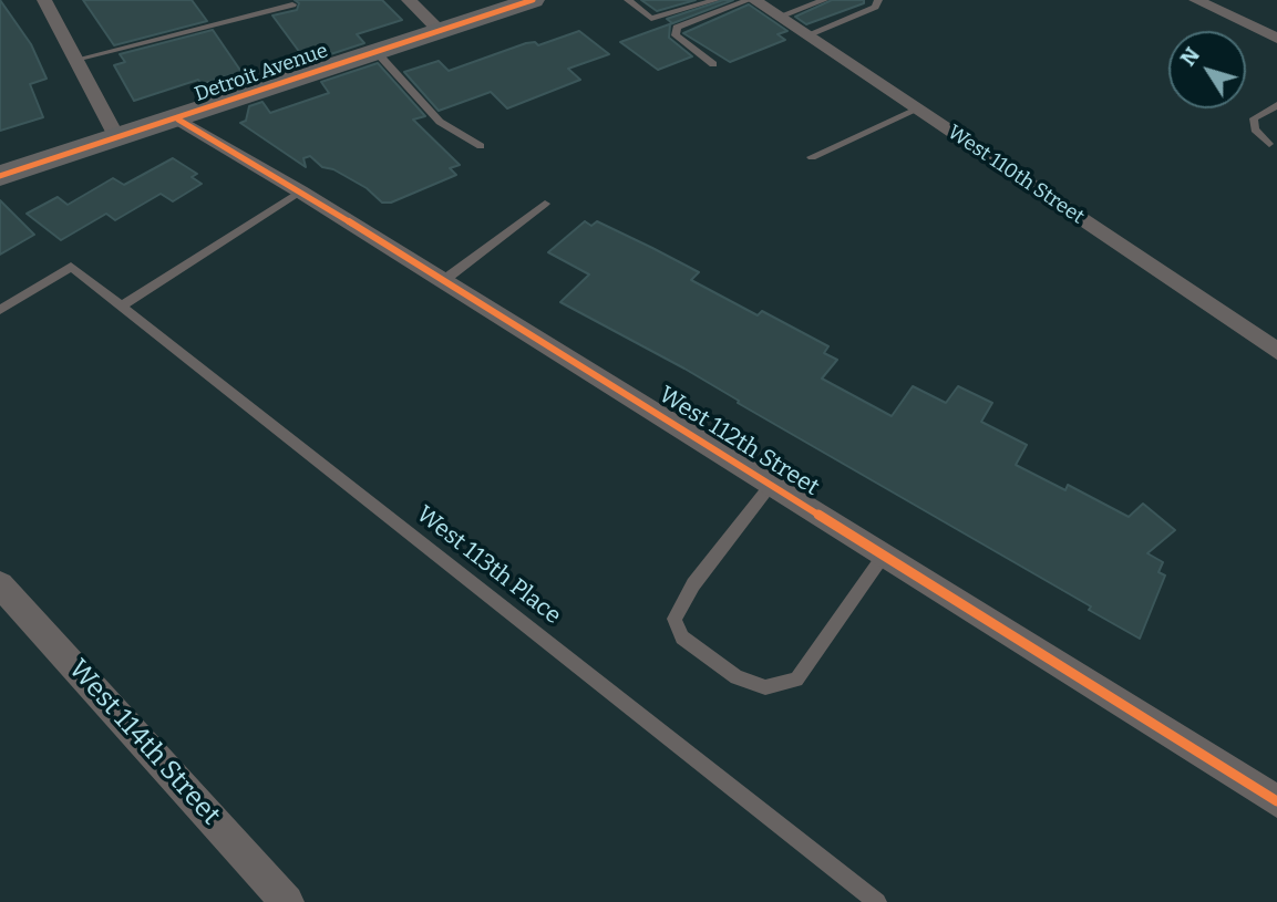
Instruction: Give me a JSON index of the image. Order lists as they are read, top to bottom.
{
  "streets": {
    "main road": ["Detroit Avenue"],
    "street": ["West 110th Street", "West 112th Street", "West 114th Street"],
    "lane": ["West 113th Place"]
  },
  "crossings": [
    ["Detroit Avenue", "West 112th Street"]
  ],
  "north": "top left"
}
